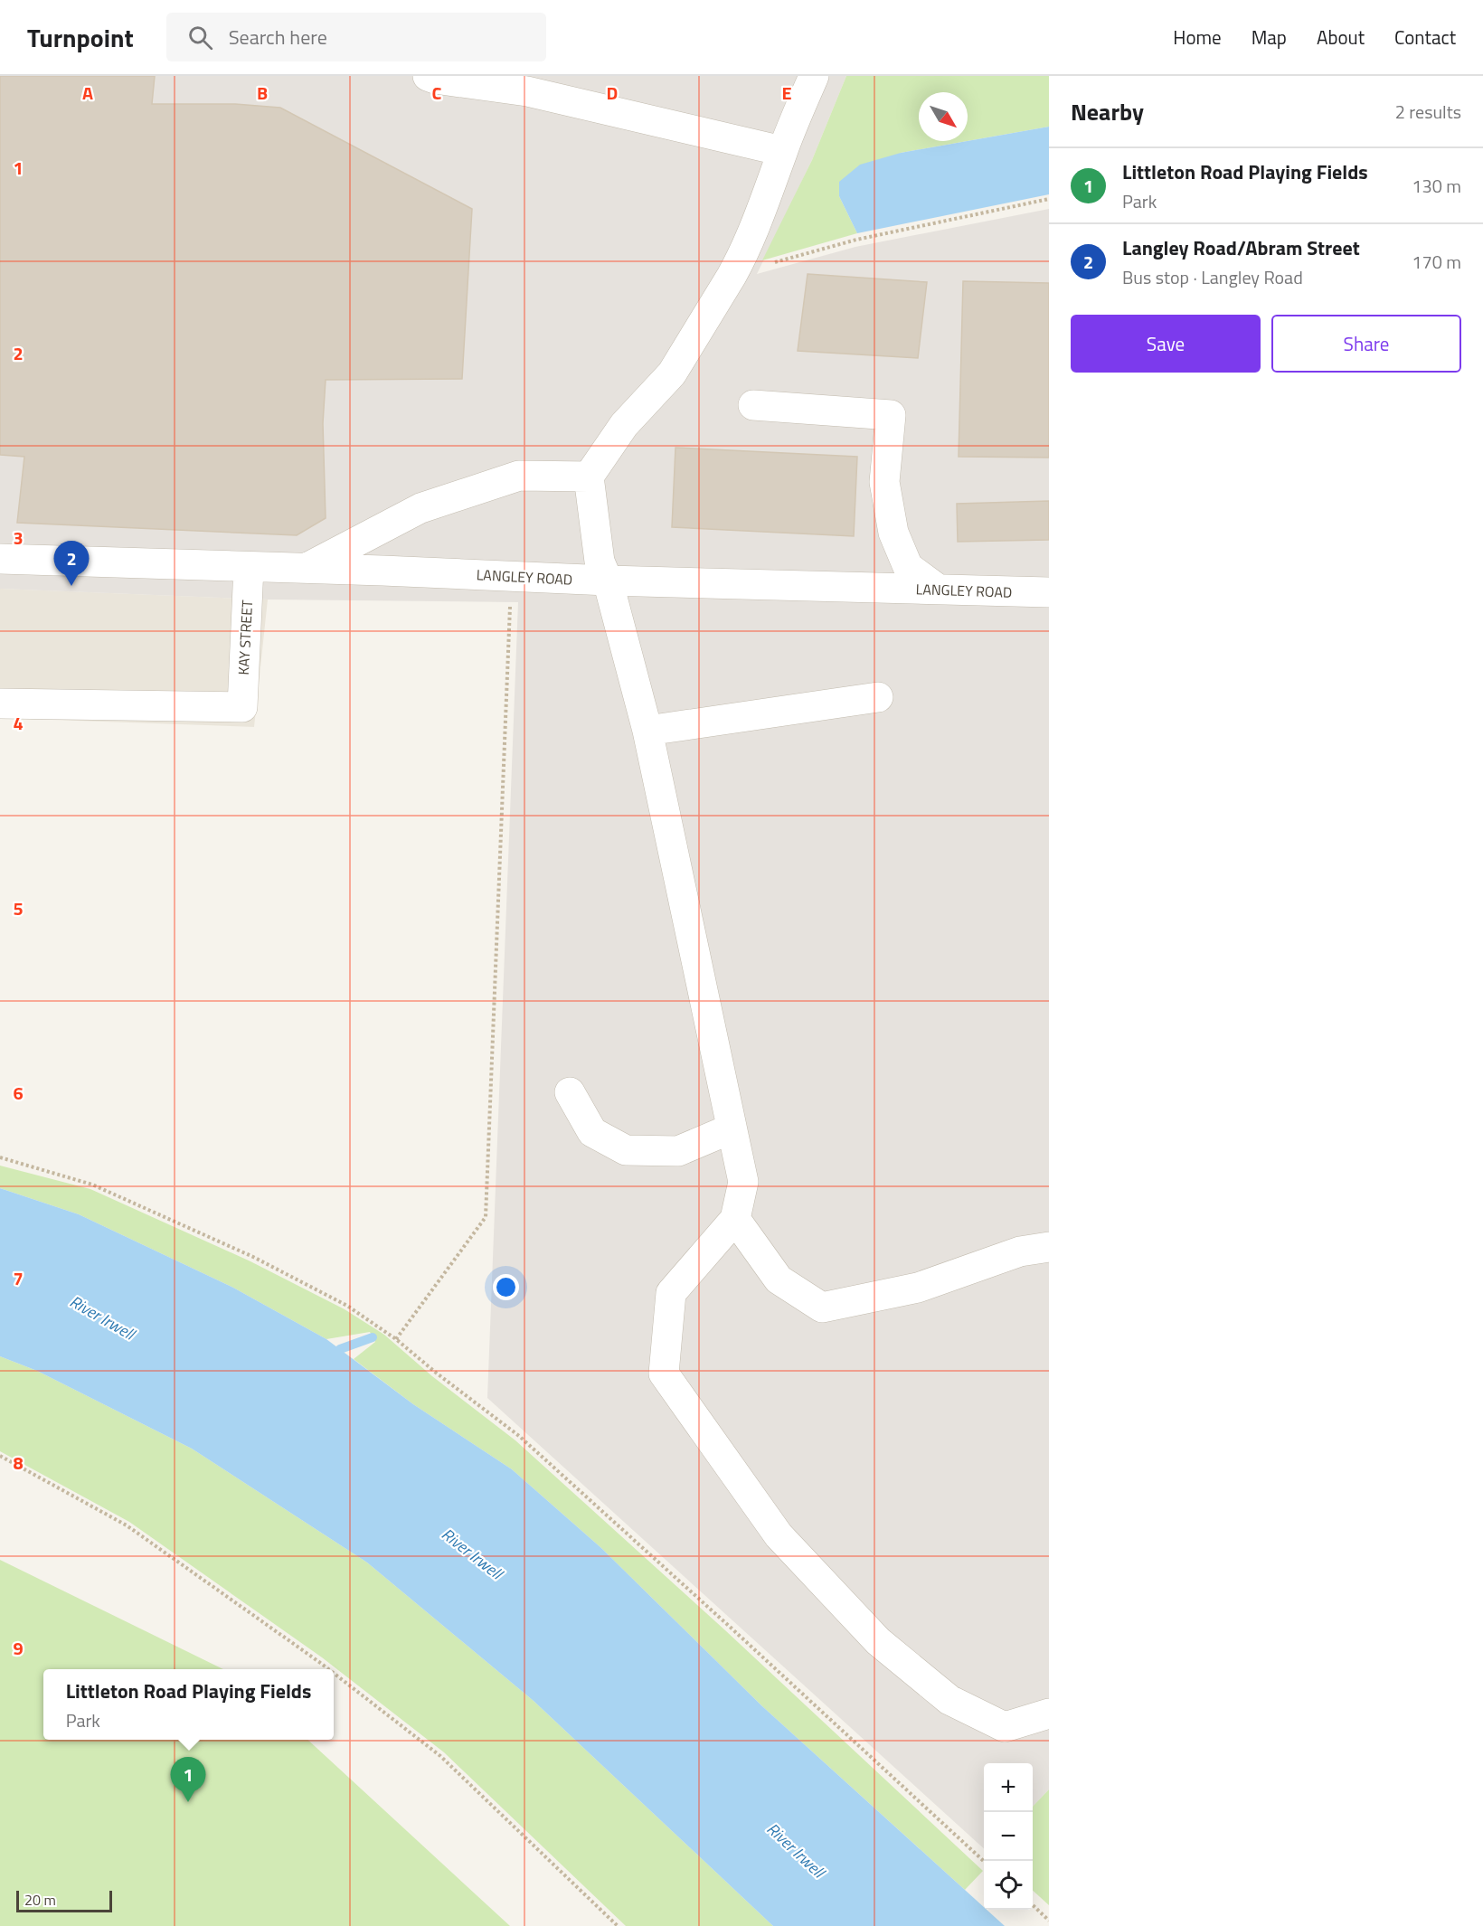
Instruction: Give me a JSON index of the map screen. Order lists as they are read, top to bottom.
{
  "streets": {
    "street": ["LANGLEY ROAD", "KAY STREET"]
  },
  "crossings": [
    ["LANGLEY ROAD", "KAY STREET"]
  ],
  "water": ["River Irwell"],
  "scale_bar": "20 m",
  "north": "bottom right",
  "page": {
    "header": "Turnpoint",
    "search": "Search here",
    "nav": [
      "Home",
      "Map",
      "About",
      "Contact"
    ],
    "heading": ["Nearby", "2 results"],
    "list": [
      {
        "mark": "1",
        "name": "Littleton Road Playing Fields",
        "note": "Park",
        "value": "130 m"
      },
      {
        "mark": "2",
        "name": "Langley Road/Abram Street",
        "note": "Bus stop · Langley Road",
        "value": "170 m"
      }
    ],
    "buttons": ["Save", "Share"],
    "pins": ["2", "1"],
    "popup": ["Littleton Road Playing Fields", "Park"],
    "map_buttons": ["+", "−"],
    "scale": "20 m"
  },
  "grid": {
    "columns": [
      "A",
      "B",
      "C",
      "D",
      "E"
    ],
    "rows": [
      "1",
      "2",
      "3",
      "4",
      "5",
      "6",
      "7",
      "8",
      "9"
    ]
  }
}
